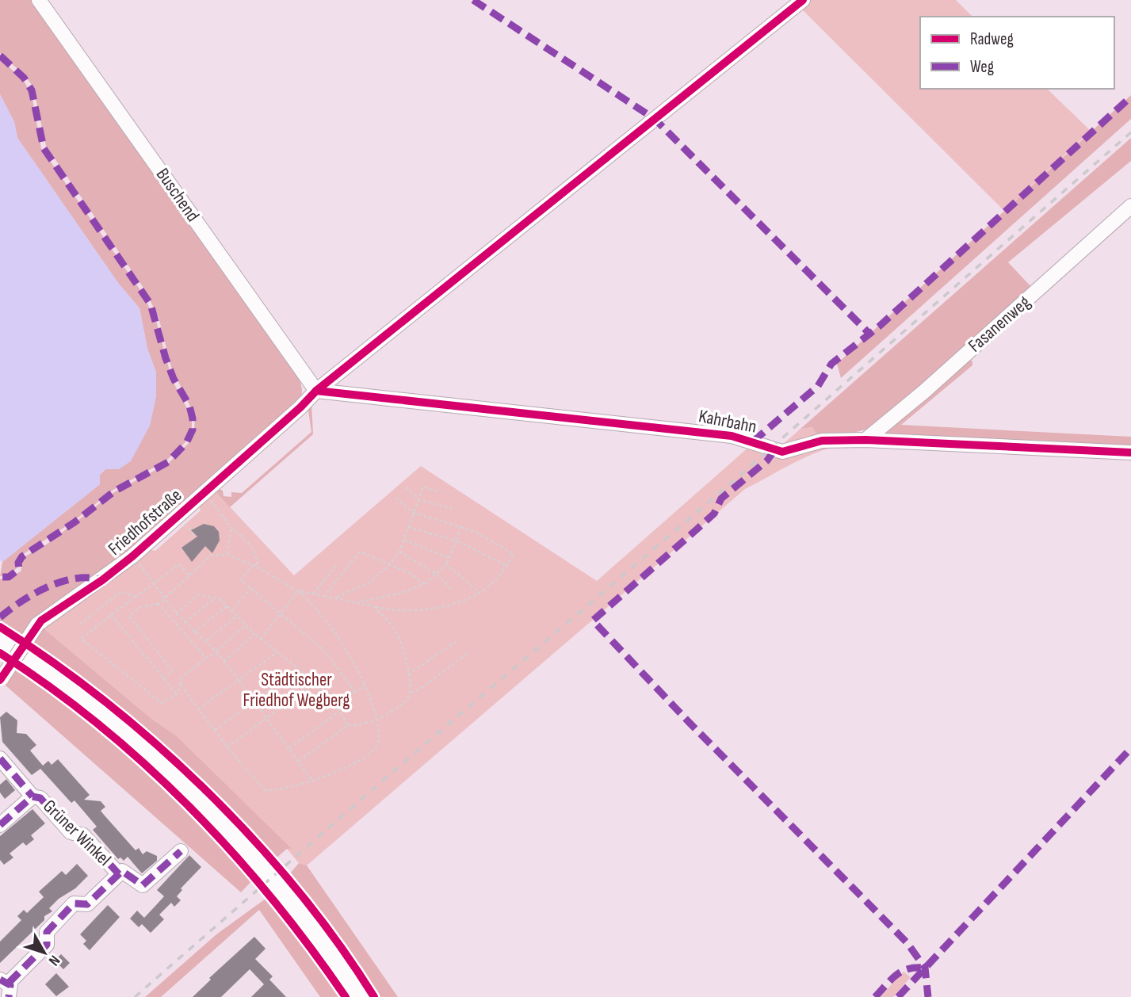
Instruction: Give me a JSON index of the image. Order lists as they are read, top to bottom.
{
  "streets": {
    "street": [
      "Buschend",
      "Fasanenweg",
      "Kahrbahn",
      "Friedhofstraße",
      "Grüner Winkel"
    ]
  },
  "crossings": [
    ["Buschend", "Kahrbahn"],
    ["Buschend", "Friedhofstraße"],
    ["Fasanenweg", "Kahrbahn"],
    ["Kahrbahn", "Friedhofstraße"]
  ],
  "parks": ["Städtischer Friedhof Wegberg"],
  "legend": ["Radweg", "Weg"],
  "north": "bottom right"
}
